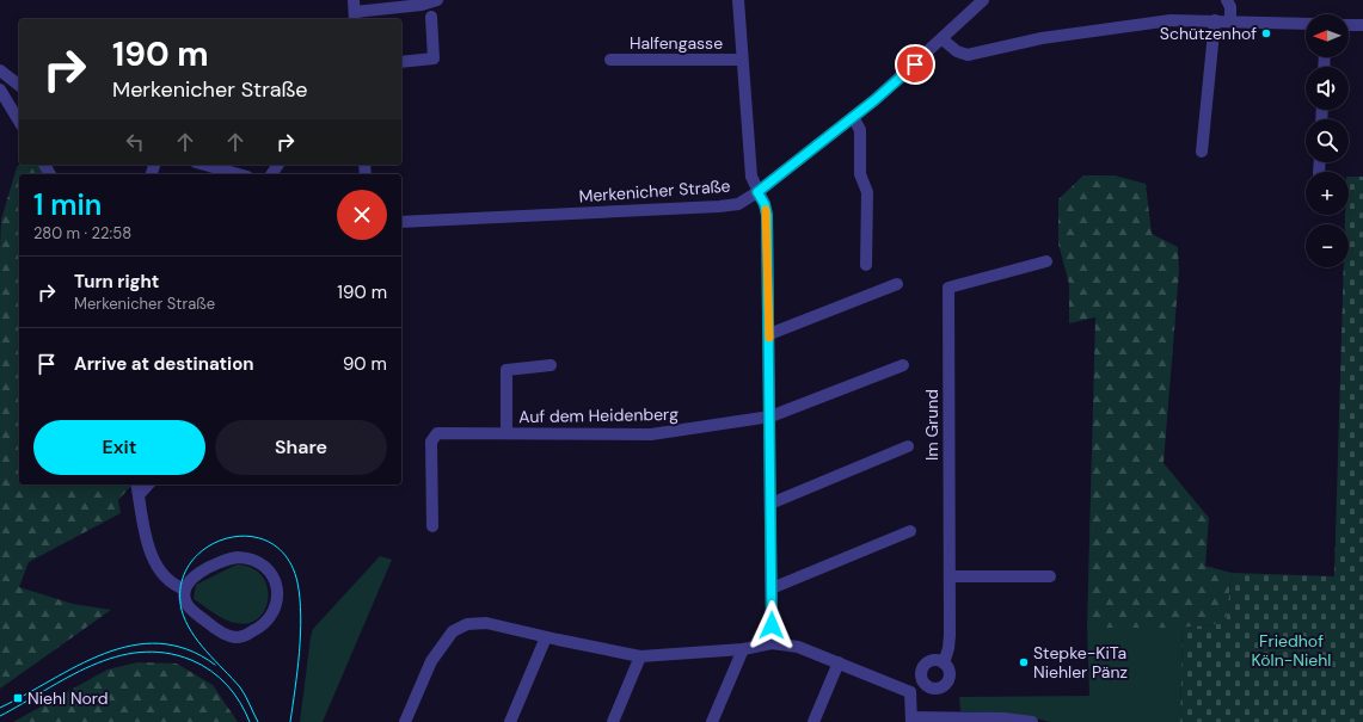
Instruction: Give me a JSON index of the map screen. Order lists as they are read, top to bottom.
{
  "streets": {
    "street": [
      "Halfengasse",
      "Merkenicher Straße",
      "Auf dem Heidenberg",
      "Im Grund"
    ]
  },
  "crossings": [
    ["Halfengasse", "Merkenicher Straße"],
    ["Halfengasse", "Auf dem Heidenberg"]
  ],
  "parks": ["Friedhof Köln-Niehl"],
  "places": {
    "other": ["Schützenhof", "Stepke-KiTa Niehler Pänz"],
    "transit": ["Niehl Nord"]
  },
  "north": "left",
  "page": {
    "map_buttons": ["+", "−"],
    "turn": ["190 m", "Merkenicher Straße"],
    "heading": ["1 min", "280 m · 22:58"],
    "list": [
      {
        "name": "Turn right",
        "note": "Merkenicher Straße",
        "value": "190 m"
      },
      {
        "name": "Arrive at destination",
        "value": "90 m"
      }
    ],
    "buttons": ["Exit", "Share"]
  }
}
